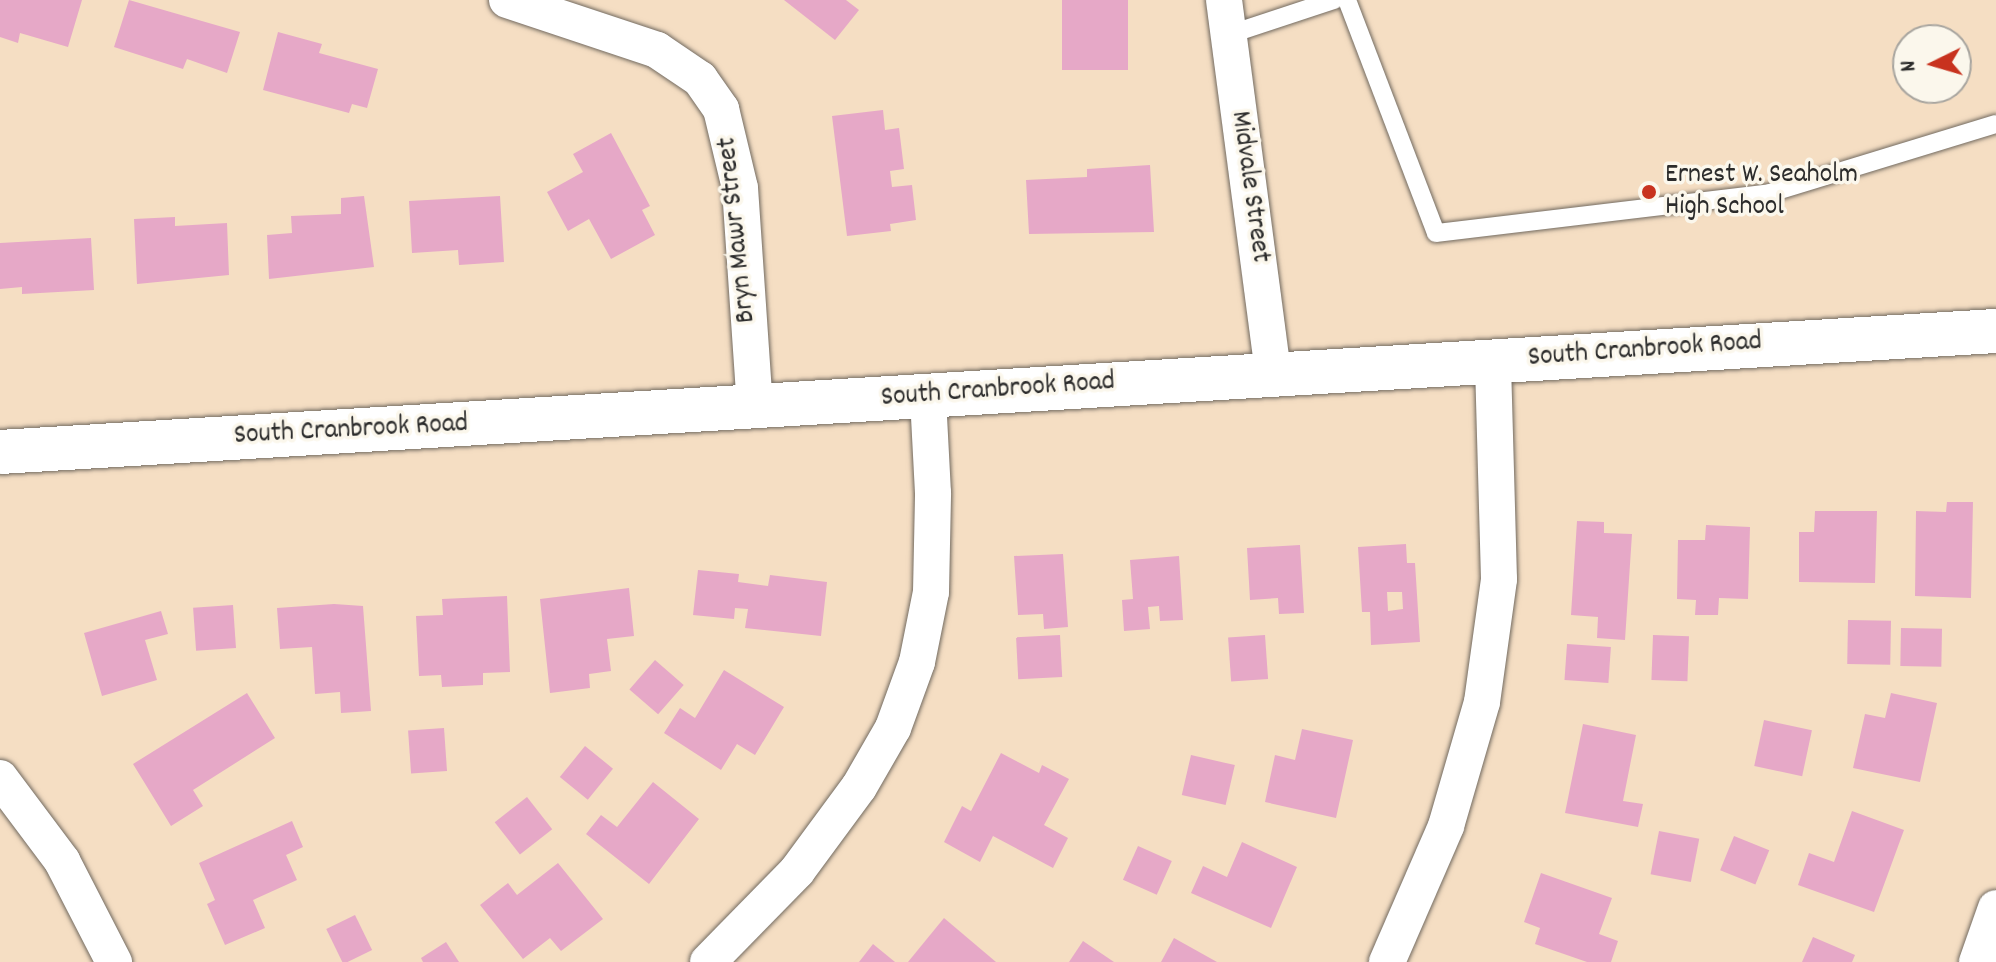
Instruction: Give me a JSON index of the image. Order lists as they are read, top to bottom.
{
  "streets": {
    "street": ["Midvale Street", "Bryn Mawr Street", "South Cranbrook Road"]
  },
  "crossings": [
    ["Midvale Street", "South Cranbrook Road"],
    ["Bryn Mawr Street", "South Cranbrook Road"]
  ],
  "places": ["Ernest W. Seaholm High School"],
  "north": "left"
}
